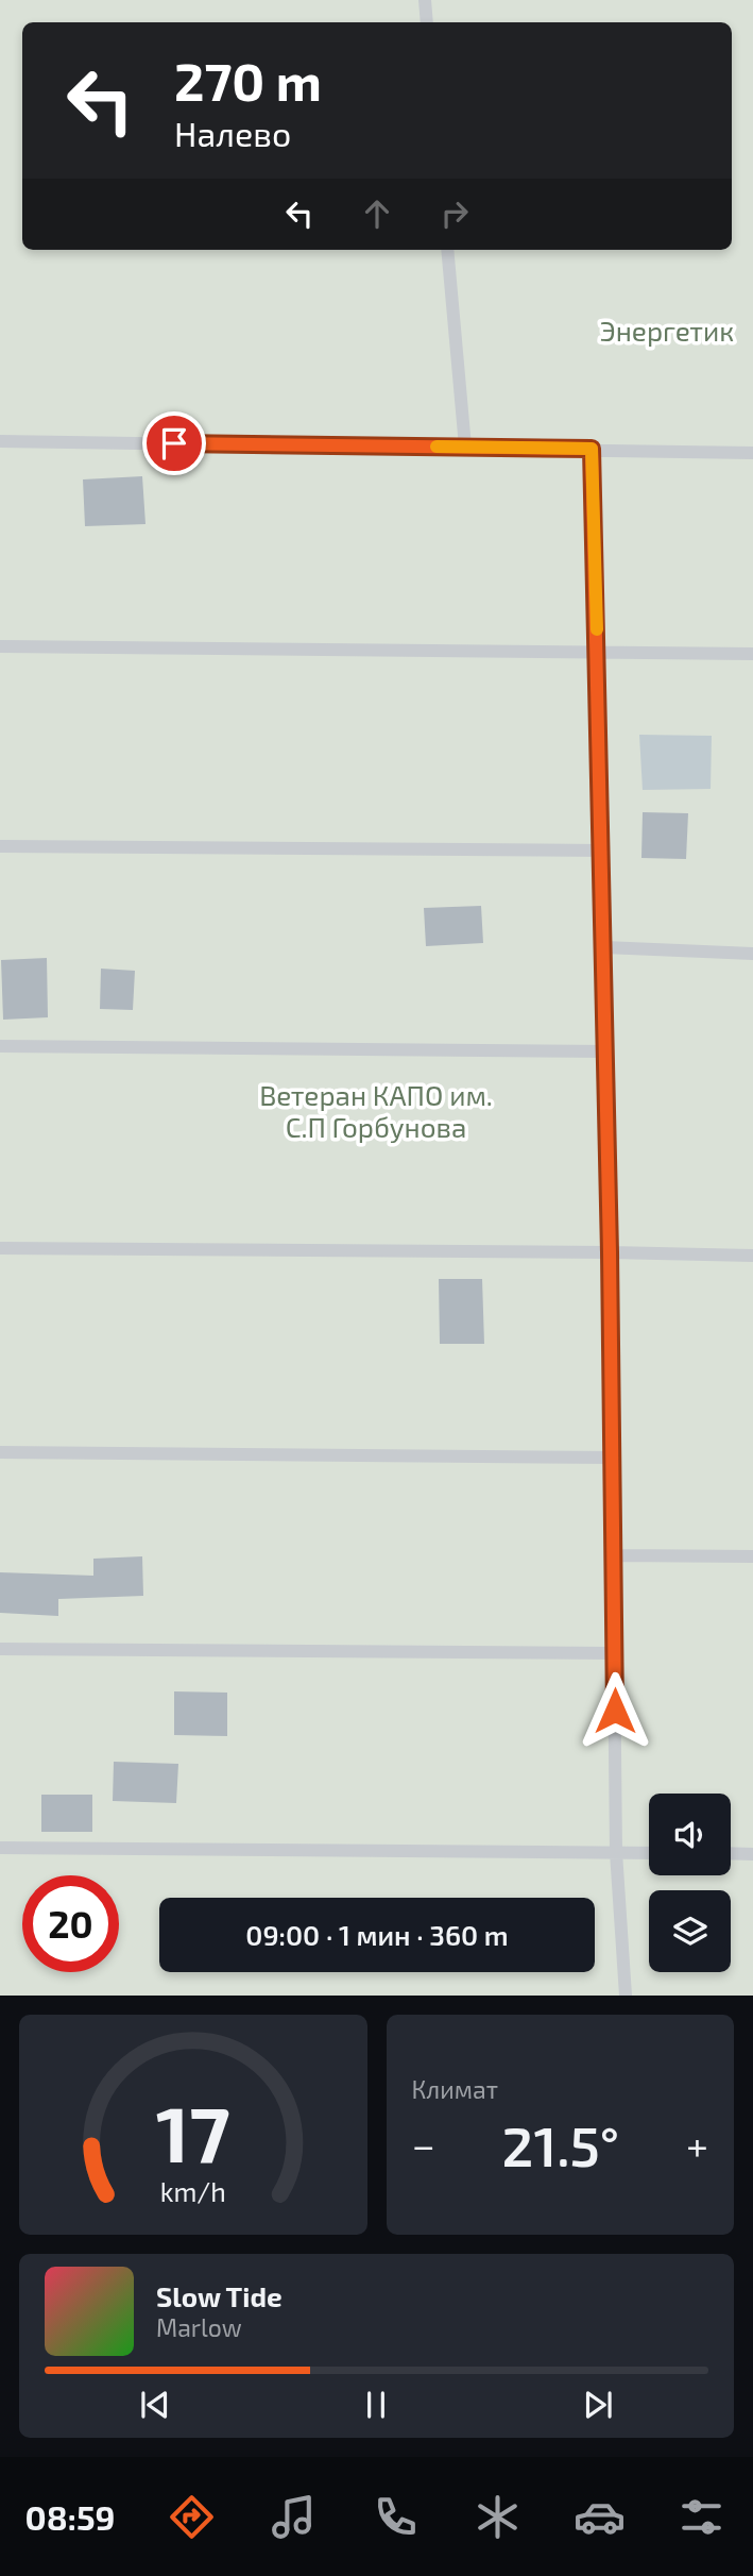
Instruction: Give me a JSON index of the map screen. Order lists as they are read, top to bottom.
{
  "parks": ["Энергетик", "Ветеран КАПО им. С.П Горбунова"],
  "page": {
    "turn": ["270 m", "Налево"],
    "limit": "20",
    "trip": "09:00 · 1 мин · 360 m",
    "tile": "Климат",
    "heat": ["−", "21.5°", "+"],
    "song": ["Slow Tide", "Marlow"],
    "tabs": "08:59",
    "gauge": ["17", "km/h"]
  }
}
